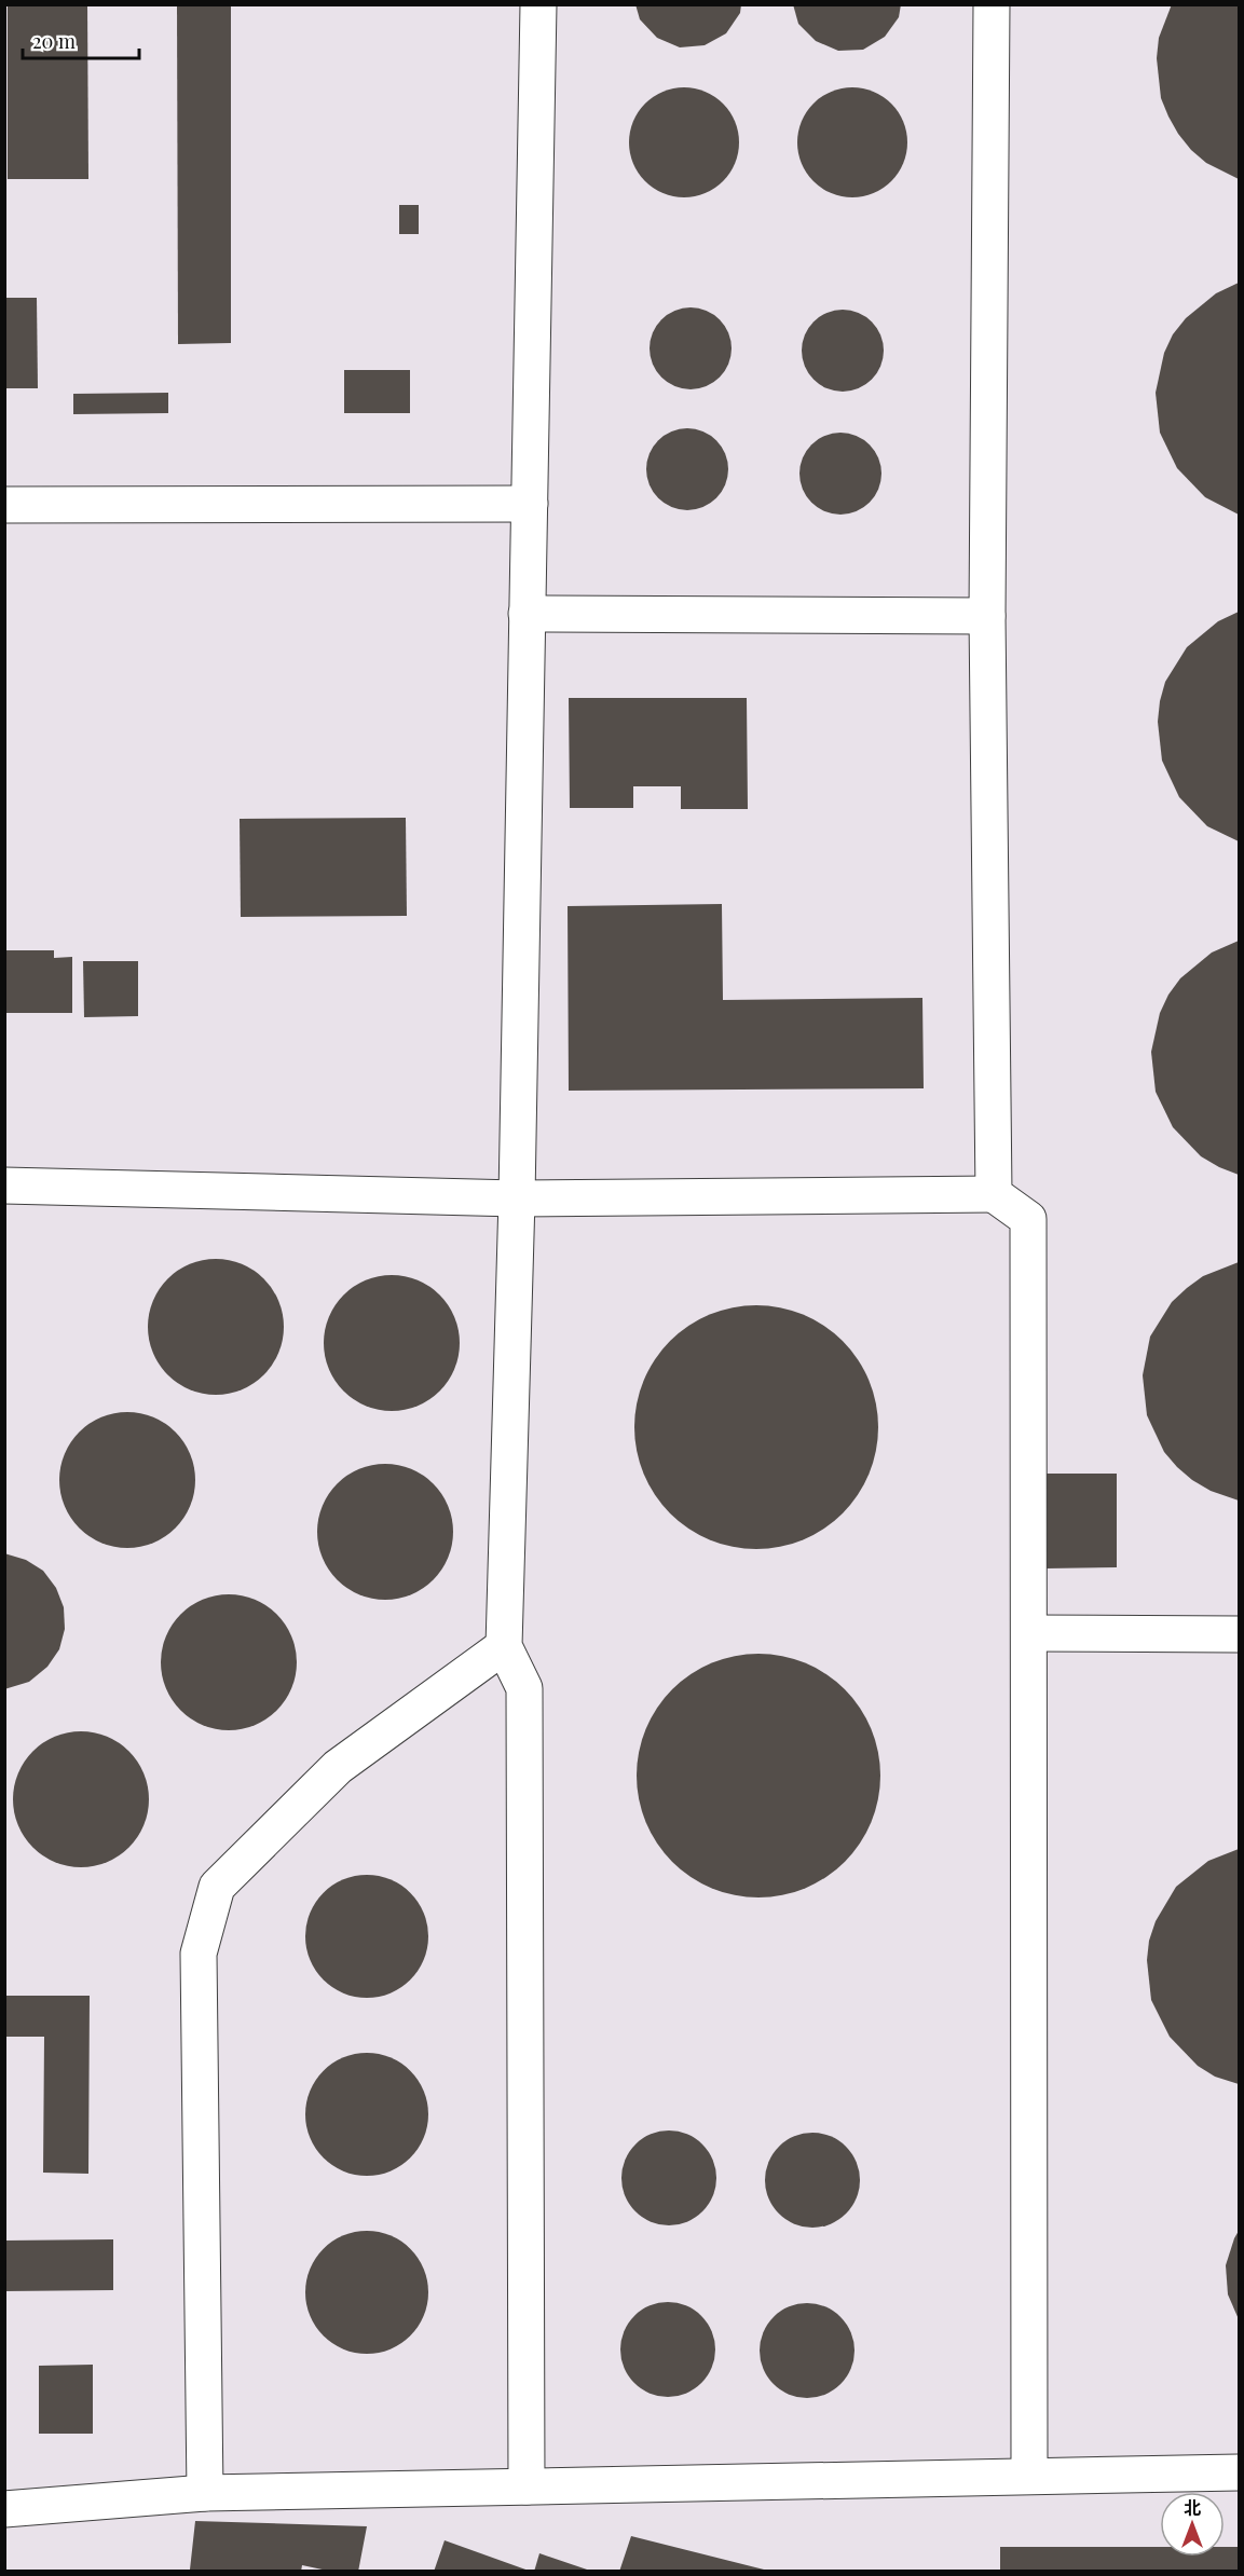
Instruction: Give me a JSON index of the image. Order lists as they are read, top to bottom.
{
  "scale_bar": "20 m",
  "north": "top"
}
